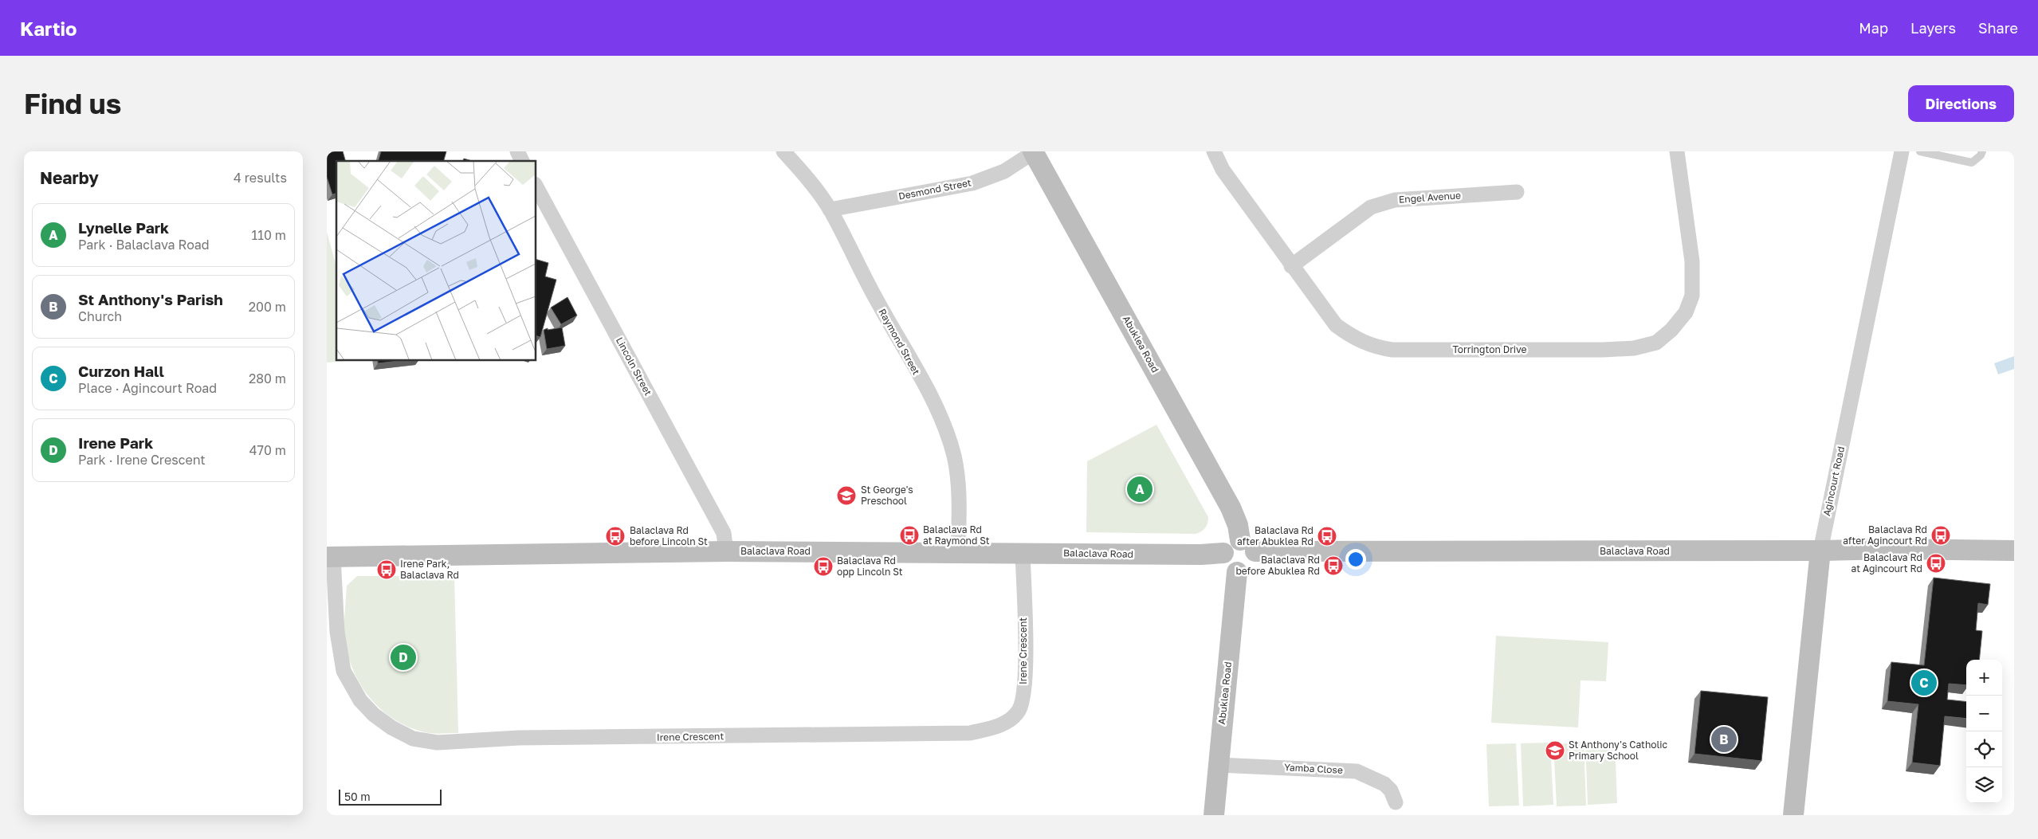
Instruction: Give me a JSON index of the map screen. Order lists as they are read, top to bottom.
{
  "streets": {
    "main road": ["Abuklea Road", "Agincourt Road", "Balaclava Road"],
    "street": [
      "Desmond Street",
      "Engel Avenue",
      "Raymond Street",
      "Torrington Drive",
      "Lincoln Street",
      "Irene Crescent",
      "Yamba Close"
    ]
  },
  "crossings": [
    ["Desmond Street", "Raymond Street"],
    ["Desmond Street", "Abuklea Road"],
    ["Engel Avenue", "Torrington Drive"],
    ["Raymond Street", "Balaclava Road"],
    ["Abuklea Road", "Balaclava Road"],
    ["Abuklea Road", "Yamba Close"],
    ["Lincoln Street", "Balaclava Road"],
    ["Agincourt Road", "Balaclava Road"],
    ["Balaclava Road", "Irene Crescent"]
  ],
  "places": {
    "school or university": ["St George's Preschool", "St Anthony's Catholic Primary School"],
    "bus stop": [
      "Balaclava Rd at Raymond St",
      "Balaclava Rd after Agincourt Rd",
      "Balaclava Rd before Lincoln St",
      "Balaclava Rd after Abuklea Rd",
      "Balaclava Rd at Agincourt Rd",
      "Balaclava Rd before Abuklea Rd",
      "Balaclava Rd opp Lincoln St",
      "Irene Park, Balaclava Rd"
    ]
  },
  "scale_bar": "50 m",
  "page": {
    "header": "Kartio",
    "nav": ["Map", "Layers", "Share"],
    "buttons": "Directions",
    "title": "Find us",
    "heading": ["Nearby", "4 results"],
    "list": [
      {
        "mark": "A",
        "name": "Lynelle Park",
        "note": "Park · Balaclava Road",
        "value": "110 m"
      },
      {
        "mark": "B",
        "name": "St Anthony's Parish",
        "note": "Church",
        "value": "200 m"
      },
      {
        "mark": "C",
        "name": "Curzon Hall",
        "note": "Place · Agincourt Road",
        "value": "280 m"
      },
      {
        "mark": "D",
        "name": "Irene Park",
        "note": "Park · Irene Crescent",
        "value": "470 m"
      }
    ],
    "pins": [
      "A",
      "D",
      "C",
      "B"
    ],
    "map_buttons": ["+", "−"],
    "scale": "50 m"
  }
}
